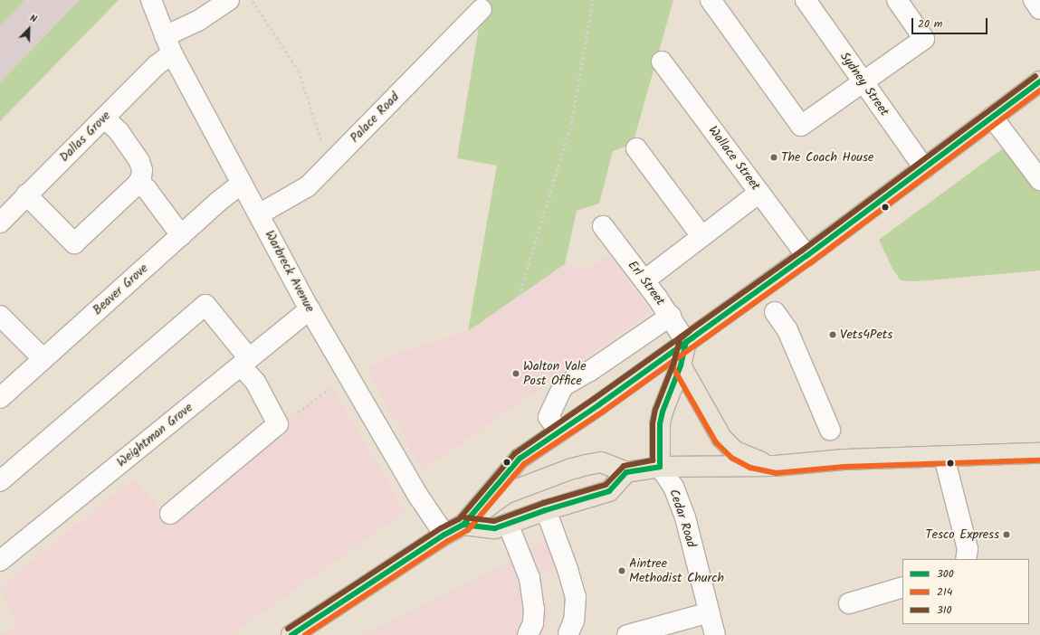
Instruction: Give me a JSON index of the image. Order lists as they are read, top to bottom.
{
  "streets": {
    "street": [
      "Sydney Street",
      "Palace Road",
      "Dallas Grove",
      "Wallace Street",
      "Warbreck Avenue",
      "Erl Street",
      "Beaver Grove",
      "Weightman Grove",
      "Cedar Road"
    ]
  },
  "crossings": [
    ["Palace Road", "Warbreck Avenue"],
    ["Dallas Grove", "Warbreck Avenue"],
    ["Warbreck Avenue", "Beaver Grove"],
    ["Warbreck Avenue", "Weightman Grove"]
  ],
  "places": [
    "The Coach House",
    "Vets4Pets",
    "Walton Vale Post Office",
    "Tesco Express",
    "Aintree Methodist Church"
  ],
  "lines": ["transit line 310", "transit line 300", "transit line 214"],
  "legend": ["300", "214", "310"],
  "scale_bar": "20 m",
  "north": "top right"
}
